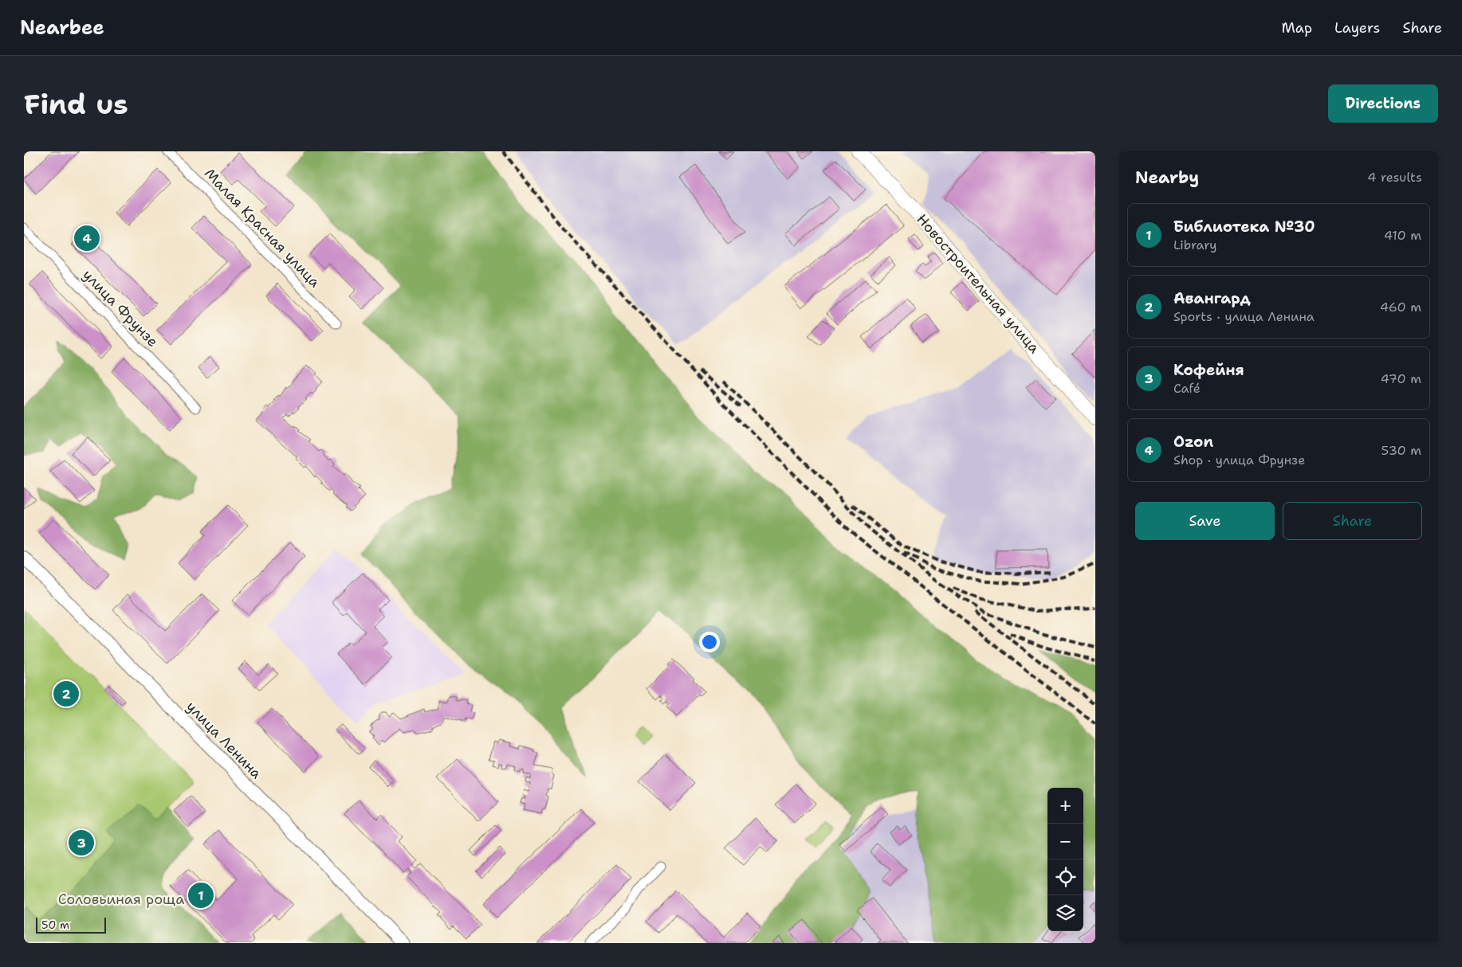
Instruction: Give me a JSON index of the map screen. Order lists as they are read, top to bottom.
{
  "streets": {
    "main road": ["Новостроительная улица", "улица Ленина"],
    "street": ["Малая Красная улица", "улица Фрунзе"]
  },
  "parks": ["Соловьиная роща"],
  "scale_bar": "50 m",
  "page": {
    "header": "Nearbee",
    "nav": ["Map", "Layers", "Share"],
    "buttons": [
      "Directions",
      ["Save", "Share"]
    ],
    "title": "Find us",
    "heading": ["Nearby", "4 results"],
    "list": [
      {
        "mark": "1",
        "name": "Библиотека №30",
        "note": "Library",
        "value": "410 m"
      },
      {
        "mark": "2",
        "name": "Авангард",
        "note": "Sports · улица Ленина",
        "value": "460 m"
      },
      {
        "mark": "3",
        "name": "Кофейня",
        "note": "Café",
        "value": "470 m"
      },
      {
        "mark": "4",
        "name": "Ozon",
        "note": "Shop · улица Фрунзе",
        "value": "530 m"
      }
    ],
    "pins": [
      "4",
      "2",
      "3",
      "1"
    ],
    "map_buttons": ["+", "−"],
    "scale": "50 m"
  }
}
